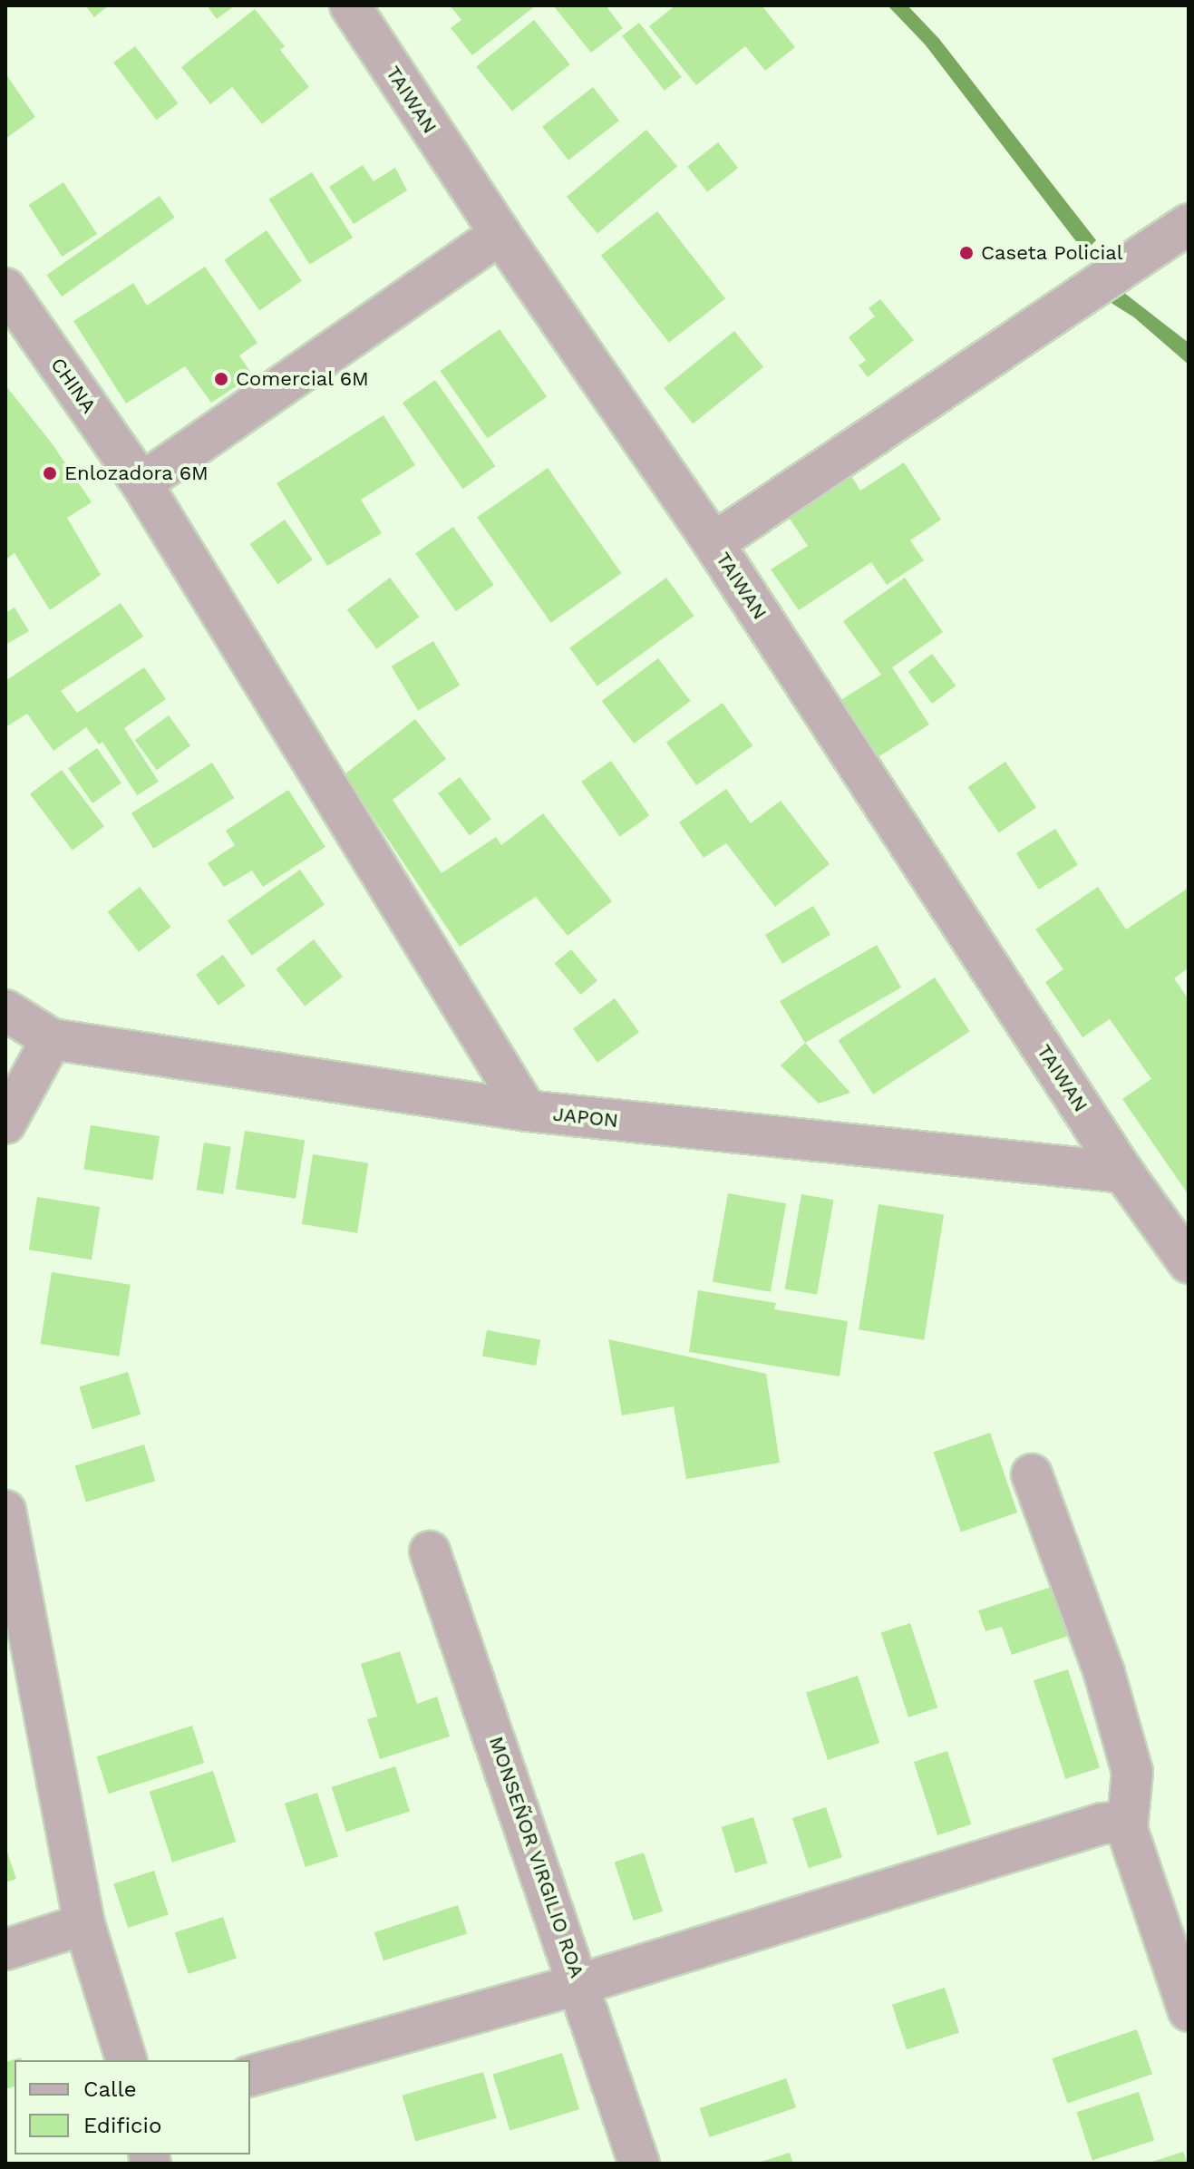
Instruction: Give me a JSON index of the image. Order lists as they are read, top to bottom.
{
  "streets": {
    "street": [
      "TAIWAN",
      "CHINA",
      "JAPON",
      "MONSEÑOR VIRGILIO ROA"
    ]
  },
  "crossings": [
    ["TAIWAN", "JAPON"],
    ["CHINA", "JAPON"]
  ],
  "places": ["Caseta Policial", "Comercial 6M", "Enlozadora 6M"],
  "legend": ["Calle", "Edificio"]
}
